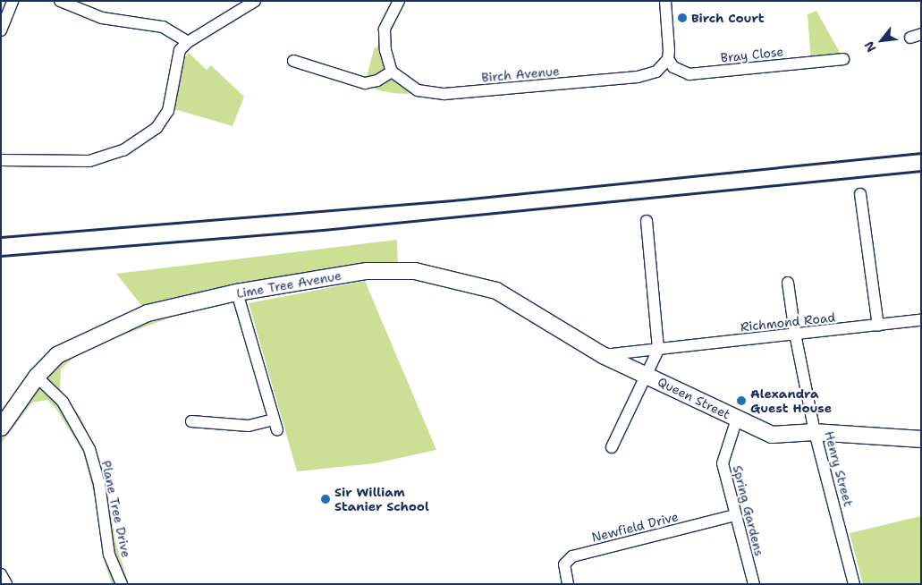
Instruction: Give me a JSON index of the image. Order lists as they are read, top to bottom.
{
  "streets": {
    "street": [
      "Bray Close",
      "Birch Avenue",
      "Lime Tree Avenue",
      "Richmond Road",
      "Queen Street",
      "Henry Street",
      "Plane Tree Drive",
      "Spring Gardens",
      "Newfield Drive"
    ]
  },
  "crossings": [
    ["Bray Close", "Birch Avenue"],
    ["Lime Tree Avenue", "Richmond Road"],
    ["Lime Tree Avenue", "Queen Street"],
    ["Lime Tree Avenue", "Plane Tree Drive"],
    ["Richmond Road", "Queen Street"],
    ["Richmond Road", "Henry Street"],
    ["Queen Street", "Henry Street"],
    ["Queen Street", "Spring Gardens"],
    ["Spring Gardens", "Newfield Drive"]
  ],
  "places": ["Birch Court", "Alexandra Guest House", "Sir William Stanier School"],
  "north": "bottom left"
}
